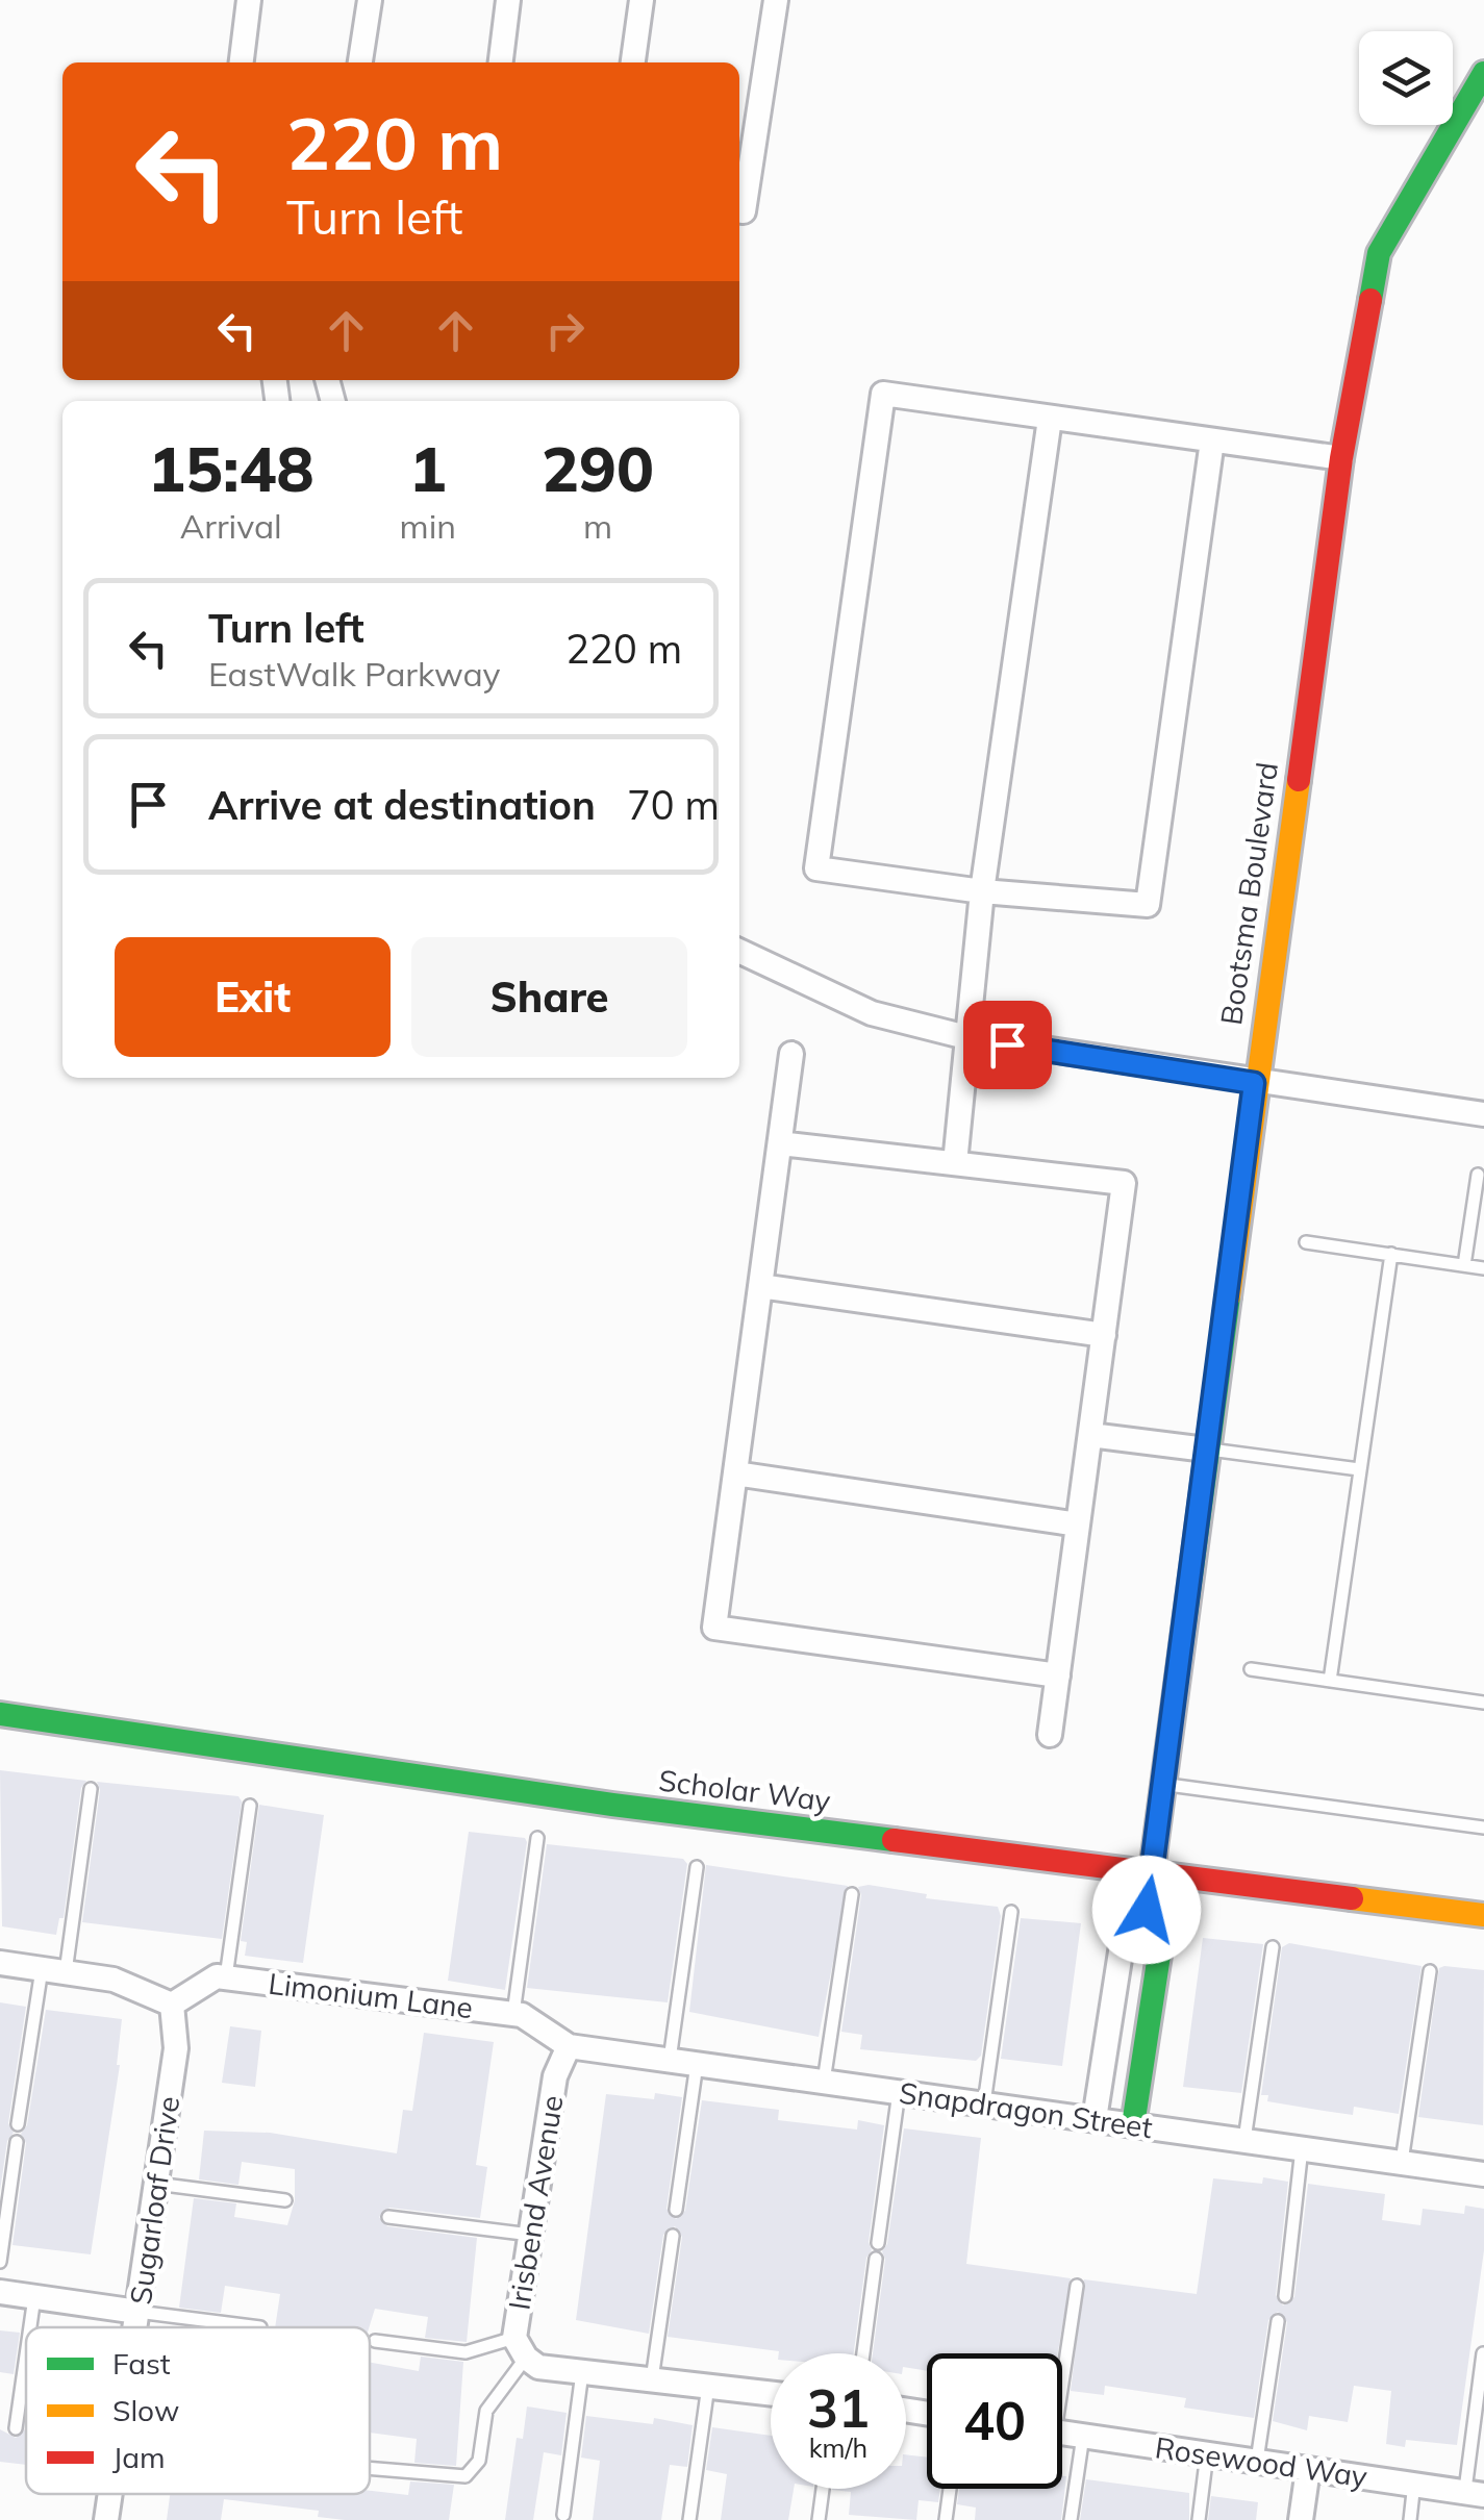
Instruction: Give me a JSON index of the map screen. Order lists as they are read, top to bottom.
{
  "streets": {
    "street": [
      "Bootsma Boulevard",
      "Scholar Way",
      "Limonium Lane",
      "Snapdragon Street",
      "Sugarloaf Drive",
      "Irisbend Avenue",
      "Rosewood Way"
    ]
  },
  "crossings": [
    ["Bootsma Boulevard", "Scholar Way"],
    ["Limonium Lane", "Snapdragon Street"],
    ["Limonium Lane", "Sugarloaf Drive"],
    ["Limonium Lane", "Irisbend Avenue"],
    ["Snapdragon Street", "Irisbend Avenue"]
  ],
  "legend": ["Fast", "Slow", "Jam"],
  "page": {
    "turn": ["220 m", "Turn left"],
    "eta": [
      "15:48",
      "Arrival",
      "1",
      "min",
      "290",
      "m"
    ],
    "list": [
      {
        "name": "Turn left",
        "note": "EastWalk Parkway",
        "value": "220 m"
      },
      {
        "name": "Arrive at destination",
        "value": "70 m"
      }
    ],
    "buttons": ["Exit", "Share"],
    "speed": "31 km/h",
    "limit": "40"
  }
}
